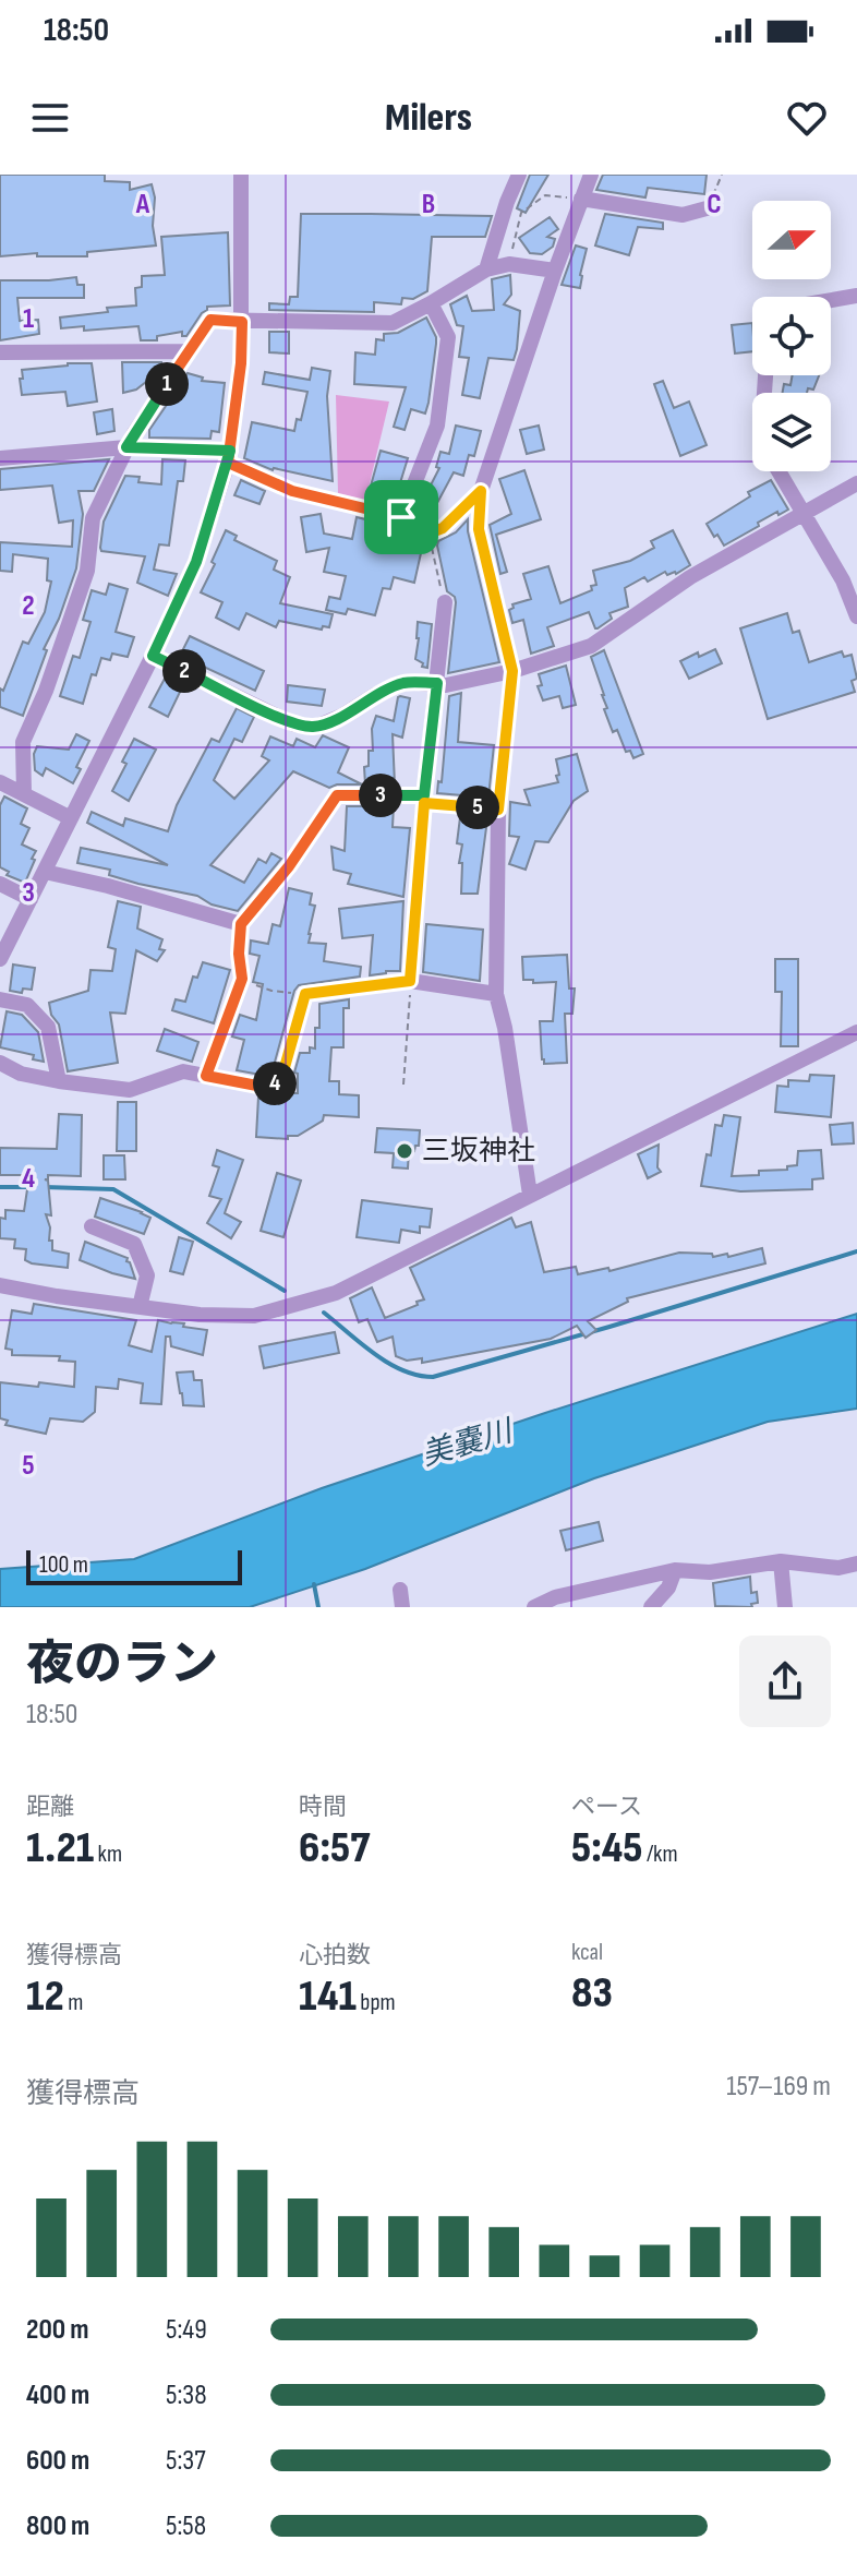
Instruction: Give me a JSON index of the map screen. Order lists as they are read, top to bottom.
{
  "water": ["美嚢川"],
  "places": ["三坂神社"],
  "scale_bar": "100 m",
  "north": "right",
  "page": {
    "status": "18:50",
    "header": "Milers",
    "pins": [
      "1",
      "2",
      "3",
      "5",
      "4"
    ],
    "scale": "100 m",
    "heading": ["夜のラン", "18:50"],
    "stats": [
      ["距離", "1.21 km"],
      ["時間", "6:57"],
      ["ペース", "5:45 /km"],
      ["獲得標高", "12 m"],
      ["心拍数", "141 bpm"],
      ["kcal", "83"]
    ],
    "chart": ["獲得標高", "157–169 m"],
    "list": [
      {
        "name": "200 m",
        "note": "5:49"
      },
      {
        "name": "400 m",
        "note": "5:38"
      },
      {
        "name": "600 m",
        "note": "5:37"
      },
      {
        "name": "800 m",
        "note": "5:58"
      }
    ]
  },
  "grid": {
    "columns": ["A", "B", "C"],
    "rows": [
      "1",
      "2",
      "3",
      "4",
      "5"
    ]
  }
}
